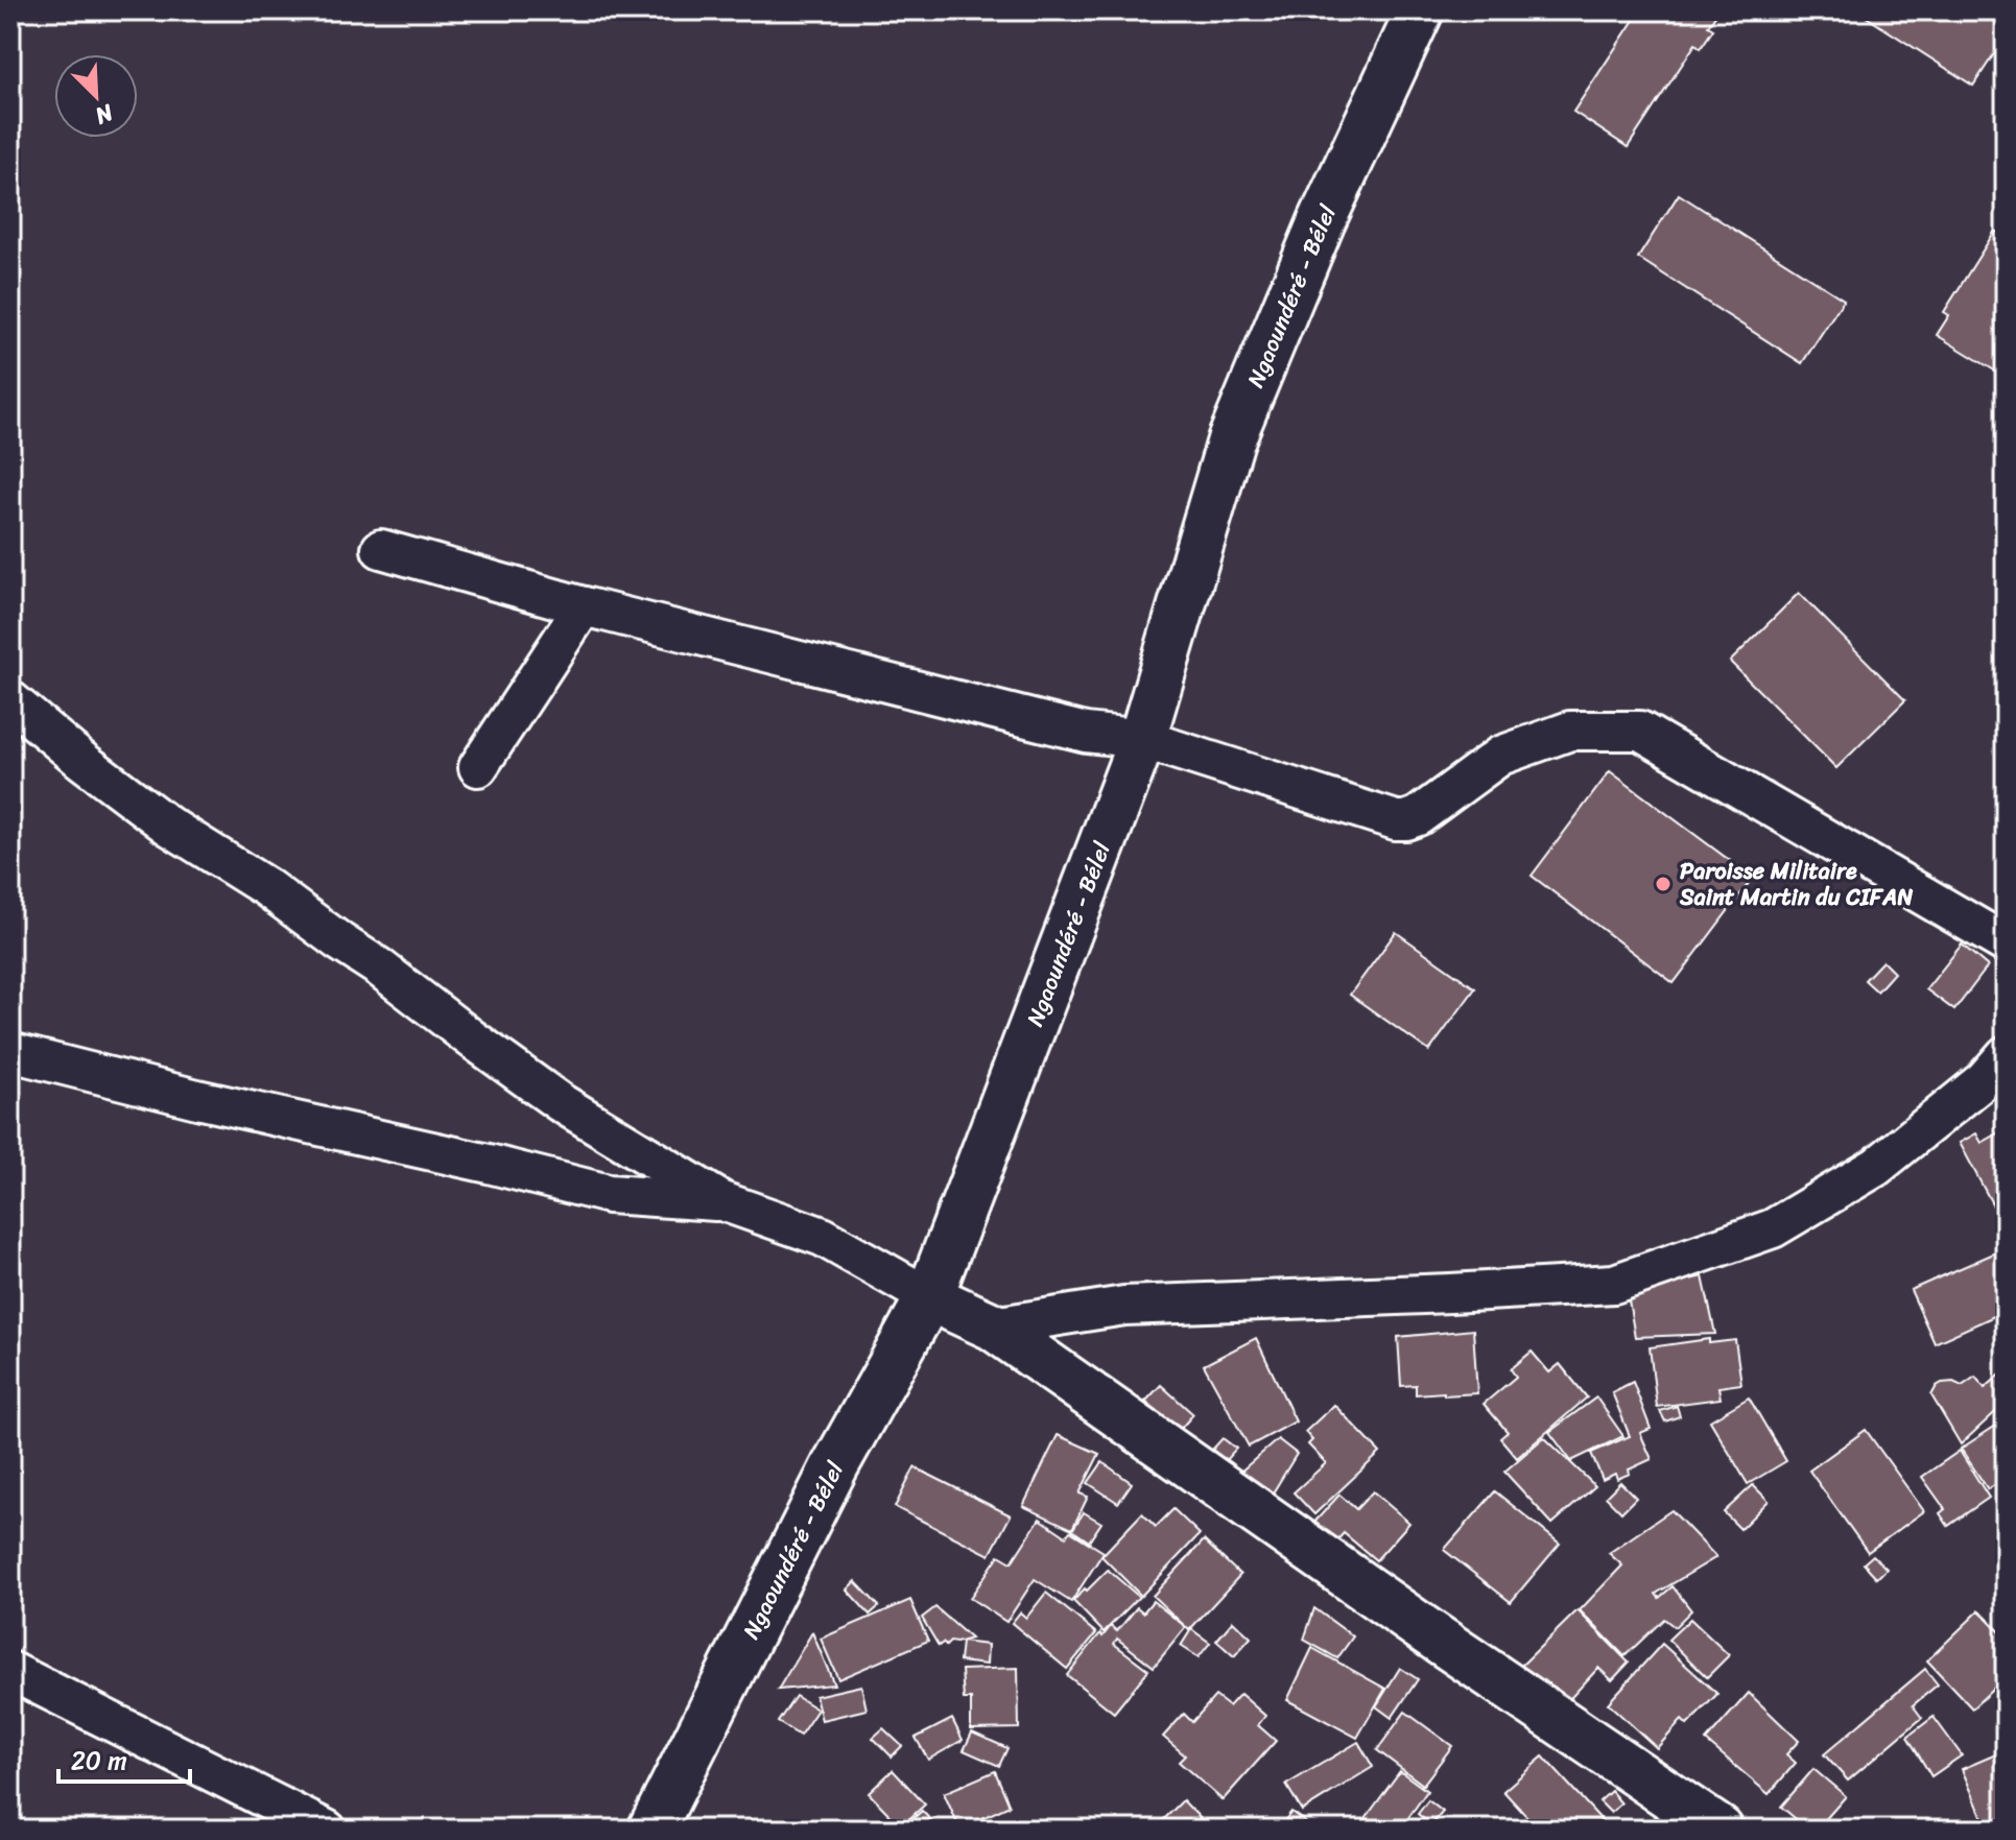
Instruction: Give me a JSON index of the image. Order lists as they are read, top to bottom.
{
  "streets": {
    "main road": ["Ngaoundéré - Bélel"]
  },
  "places": ["Paroisse Militaire Saint Martin du CIFAN"],
  "scale_bar": "20 m",
  "north": "bottom right"
}
